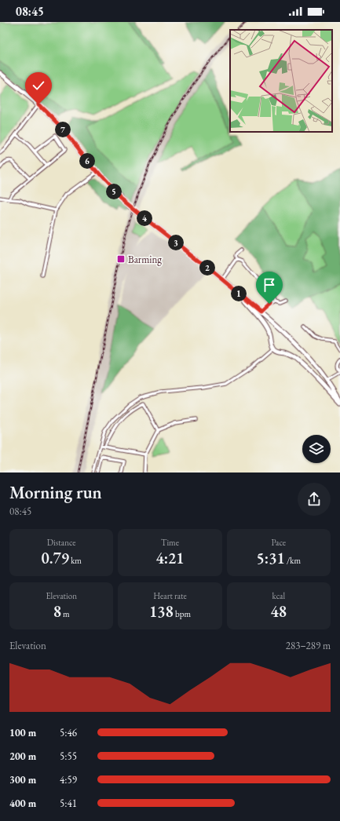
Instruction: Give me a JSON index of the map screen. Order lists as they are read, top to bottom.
{
  "places": {
    "transit": ["Barming"]
  },
  "page": {
    "status": "08:45",
    "pins": [
      "7",
      "6",
      "5",
      "4",
      "3",
      "2",
      "1"
    ],
    "heading": ["Morning run", "08:45"],
    "stats": [
      ["Distance", "0.79 km"],
      ["Time", "4:21"],
      ["Pace", "5:31 /km"],
      ["Elevation", "8 m"],
      ["Heart rate", "138 bpm"],
      ["kcal", "48"]
    ],
    "chart": ["Elevation", "283–289 m"],
    "list": [
      {
        "name": "100 m",
        "note": "5:46"
      },
      {
        "name": "200 m",
        "note": "5:55"
      },
      {
        "name": "300 m",
        "note": "4:59"
      },
      {
        "name": "400 m",
        "note": "5:41"
      }
    ]
  }
}
